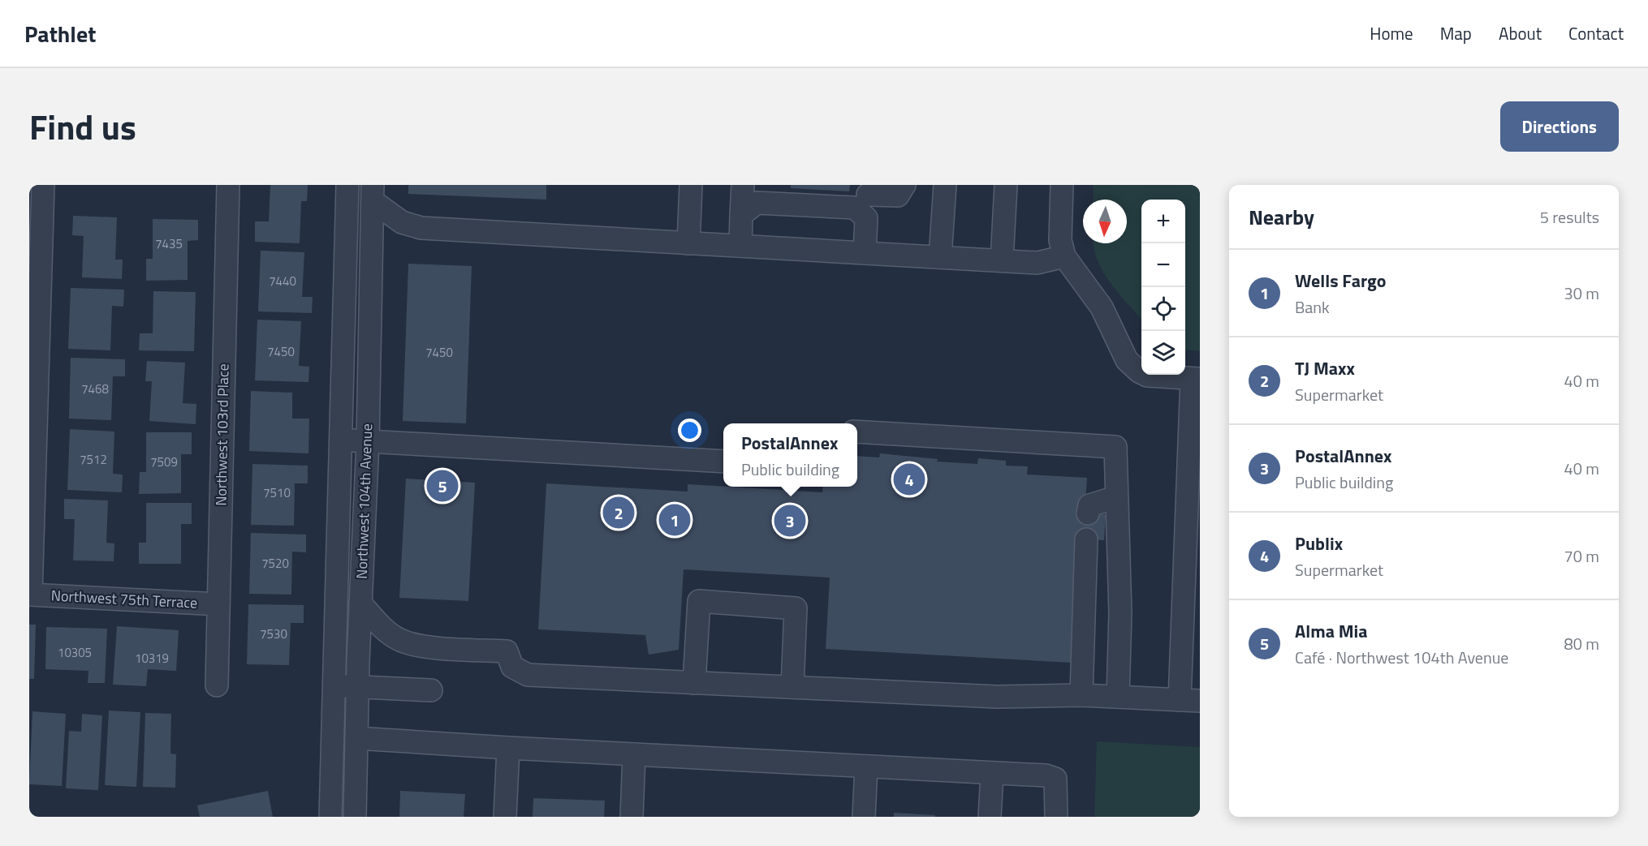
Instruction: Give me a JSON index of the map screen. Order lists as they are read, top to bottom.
{
  "streets": {
    "street": ["Northwest 103rd Place", "Northwest 104th Avenue", "Northwest 75th Terrace"]
  },
  "crossings": [
    ["Northwest 103rd Place", "Northwest 75th Terrace"]
  ],
  "house_numbers": [
    "7435",
    "7440",
    "7450",
    "7450",
    "7468",
    "7512",
    "7509",
    "7510",
    "7520",
    "7530",
    "10305",
    "10319"
  ],
  "north": "bottom",
  "page": {
    "header": "Pathlet",
    "nav": [
      "Home",
      "Map",
      "About",
      "Contact"
    ],
    "title": "Find us",
    "buttons": "Directions",
    "heading": ["Nearby", "5 results"],
    "map_buttons": ["+", "−"],
    "list": [
      {
        "mark": "1",
        "name": "Wells Fargo",
        "note": "Bank",
        "value": "30 m"
      },
      {
        "mark": "2",
        "name": "TJ Maxx",
        "note": "Supermarket",
        "value": "40 m"
      },
      {
        "mark": "3",
        "name": "PostalAnnex",
        "note": "Public building",
        "value": "40 m"
      },
      {
        "mark": "4",
        "name": "Publix",
        "note": "Supermarket",
        "value": "70 m"
      },
      {
        "mark": "5",
        "name": "Alma Mia",
        "note": "Café · Northwest 104th Avenue",
        "value": "80 m"
      }
    ],
    "popup": ["PostalAnnex", "Public building"],
    "pins": [
      "4",
      "5",
      "2",
      "1",
      "3"
    ]
  }
}
